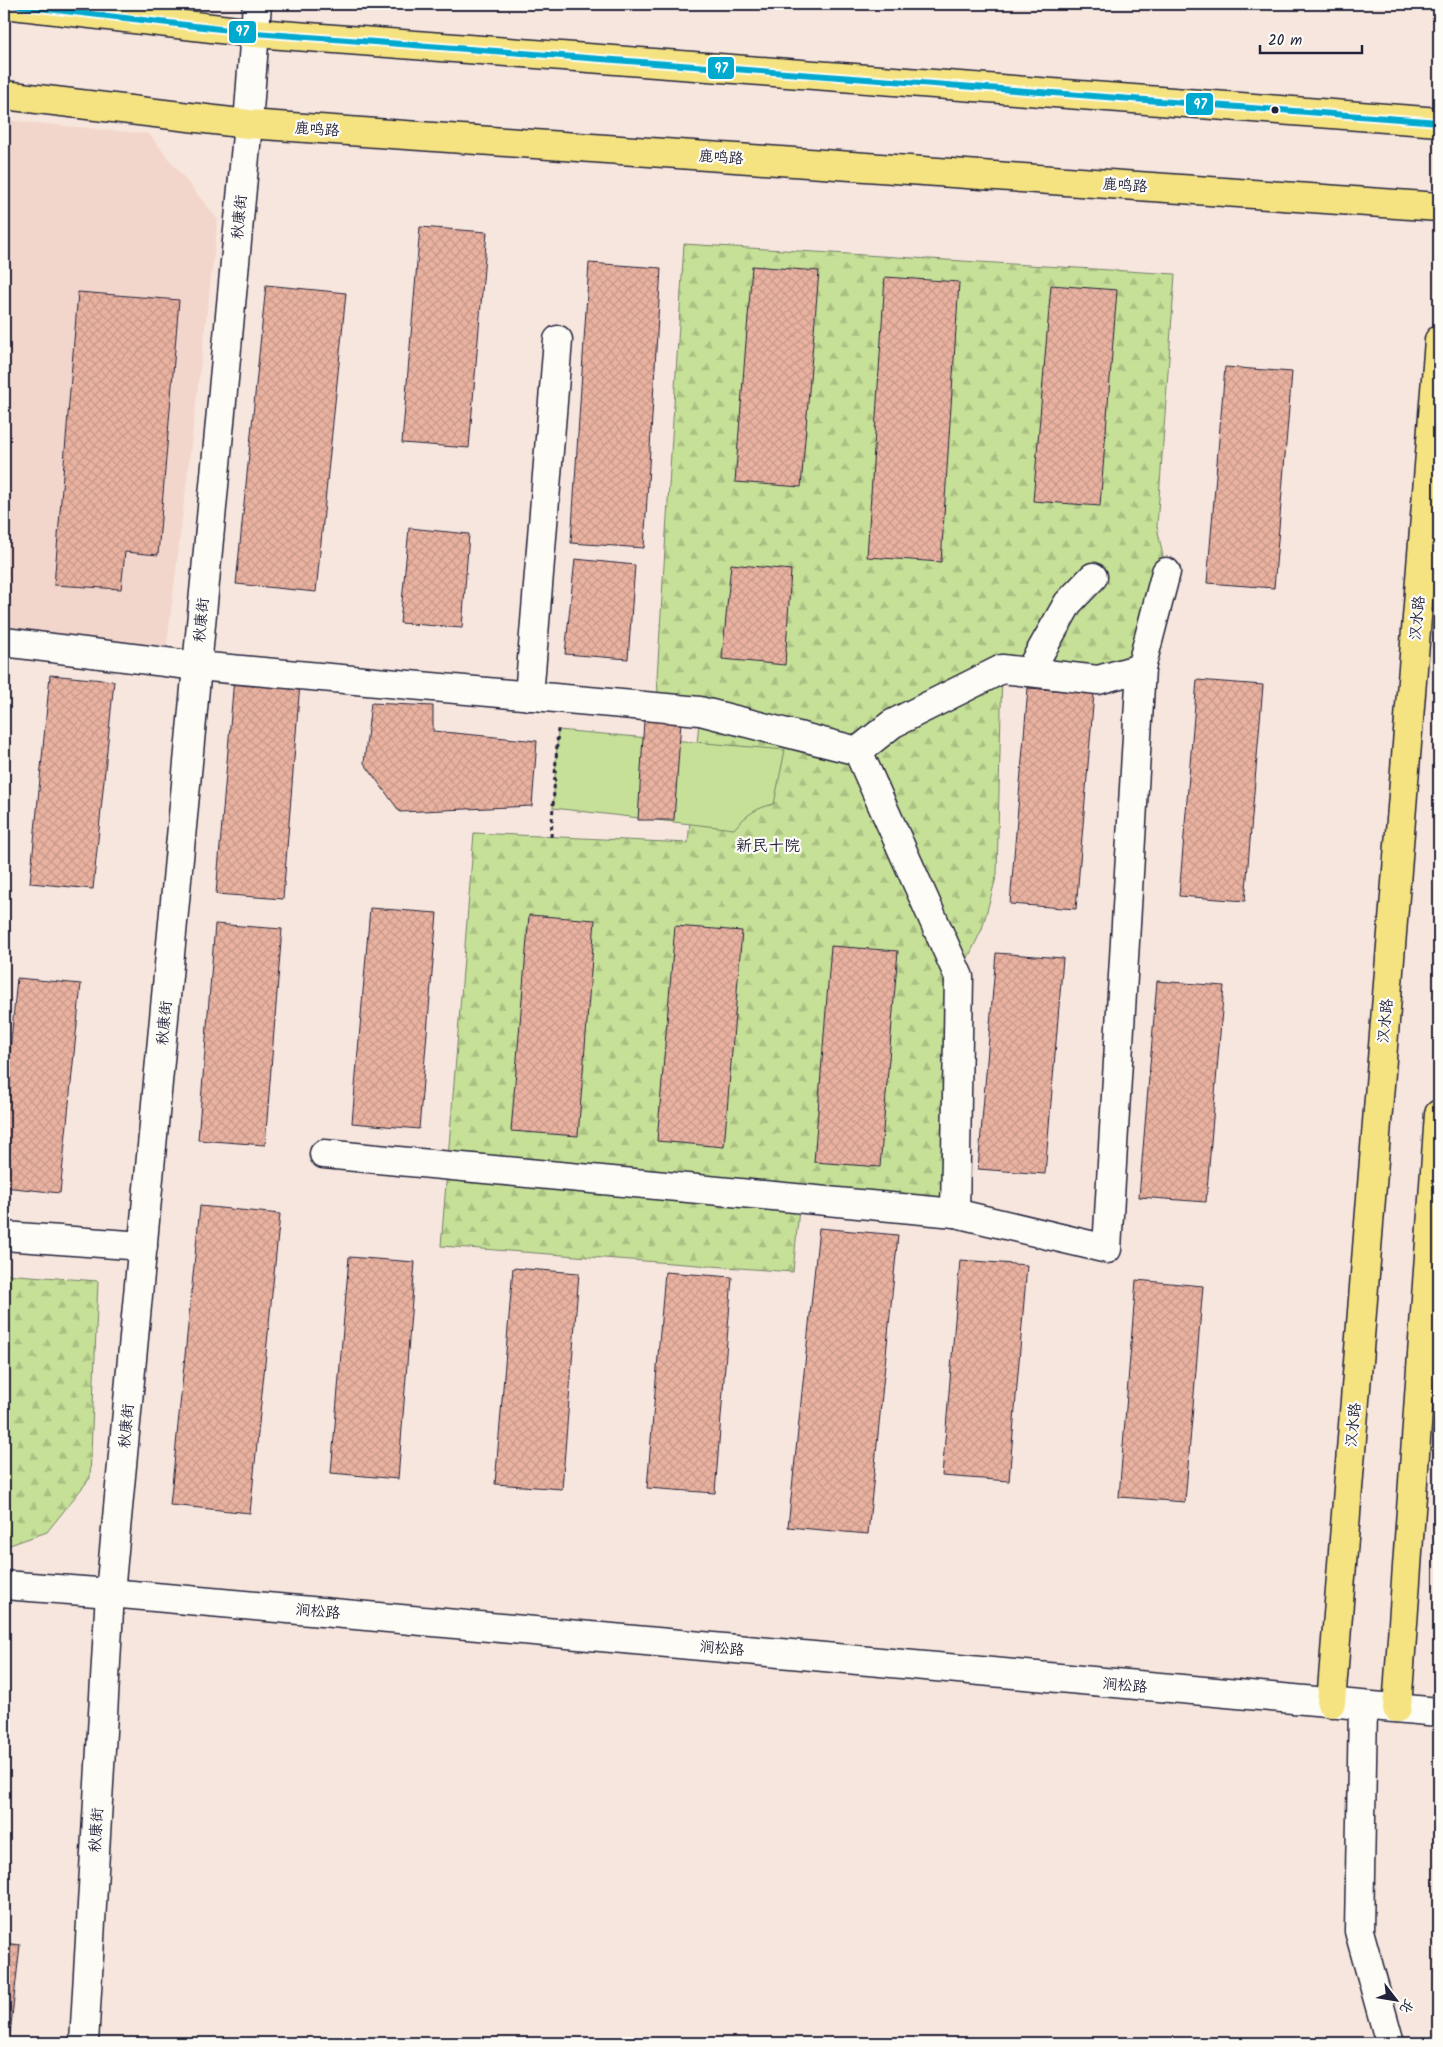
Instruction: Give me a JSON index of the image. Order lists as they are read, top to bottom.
{
  "streets": {
    "main road": ["鹿鸣路", "汉水路"],
    "street": ["秋康街", "涧松路"]
  },
  "crossings": [
    ["鹿鸣路", "秋康街"],
    ["秋康街", "涧松路"],
    ["汉水路", "涧松路"]
  ],
  "districts": ["新民十院"],
  "lines": ["transit line 97"],
  "scale_bar": "20 m",
  "north": "bottom right"
}
